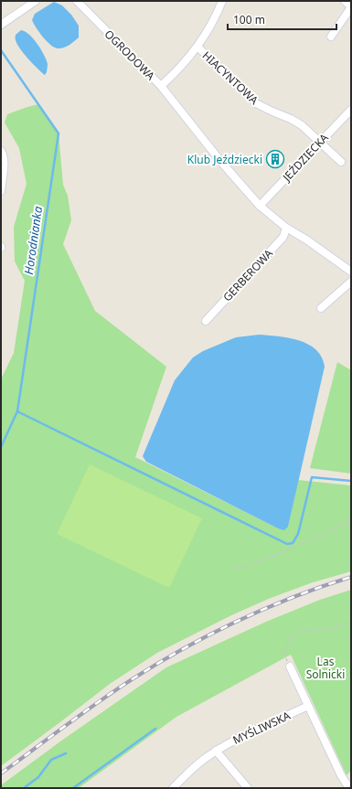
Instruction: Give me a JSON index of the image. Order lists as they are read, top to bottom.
{
  "streets": {
    "street": [
      "OGRODOWA",
      "HIACYNTOWA",
      "JEŹDZIECKA",
      "GERBEROWA",
      "MYŚLIWSKA"
    ]
  },
  "crossings": [
    ["OGRODOWA", "HIACYNTOWA"],
    ["HIACYNTOWA", "JEŹDZIECKA"]
  ],
  "water": ["Horodnianka"],
  "parks": ["Las Solnicki"],
  "places": {
    "building": ["Klub Jeździecki"]
  },
  "scale_bar": "100 m"
}
